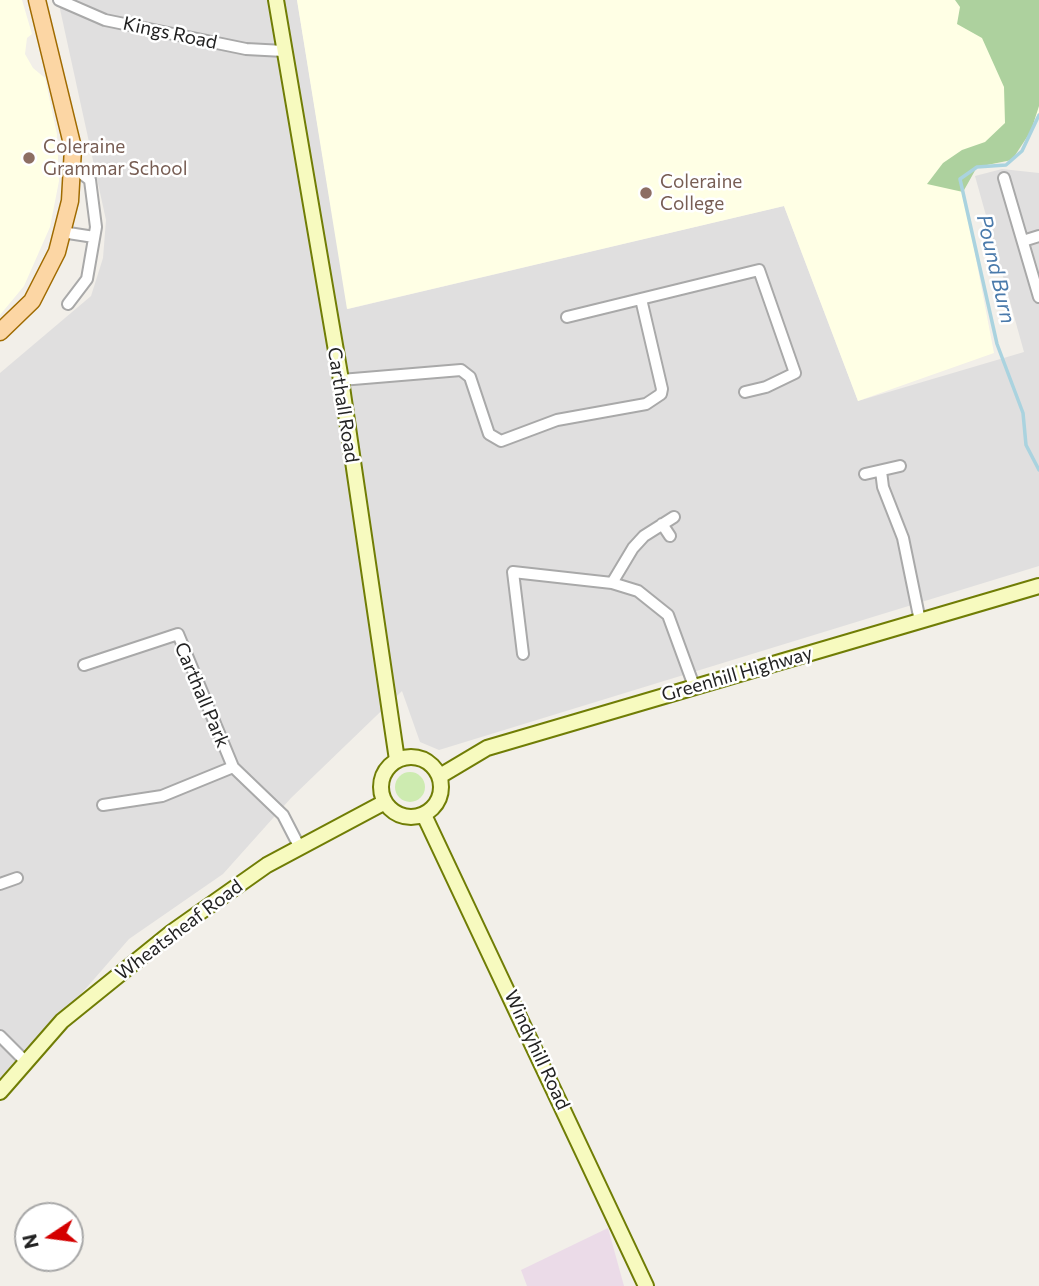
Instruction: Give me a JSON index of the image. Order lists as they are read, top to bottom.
{
  "streets": {
    "main road": [
      "Carthall Road",
      "Greenhill Highway",
      "Wheatsheaf Road",
      "Windyhill Road"
    ],
    "street": ["Kings Road", "Carthall Park"]
  },
  "crossings": [
    ["Kings Road", "Carthall Road"],
    ["Carthall Road", "Greenhill Highway"],
    ["Carthall Road", "Wheatsheaf Road"],
    ["Carthall Road", "Windyhill Road"],
    ["Greenhill Highway", "Wheatsheaf Road"],
    ["Greenhill Highway", "Windyhill Road"],
    ["Carthall Park", "Wheatsheaf Road"],
    ["Wheatsheaf Road", "Windyhill Road"]
  ],
  "water": ["Pound Burn"],
  "places": ["Coleraine Grammar School", "Coleraine College"],
  "north": "left"
}
